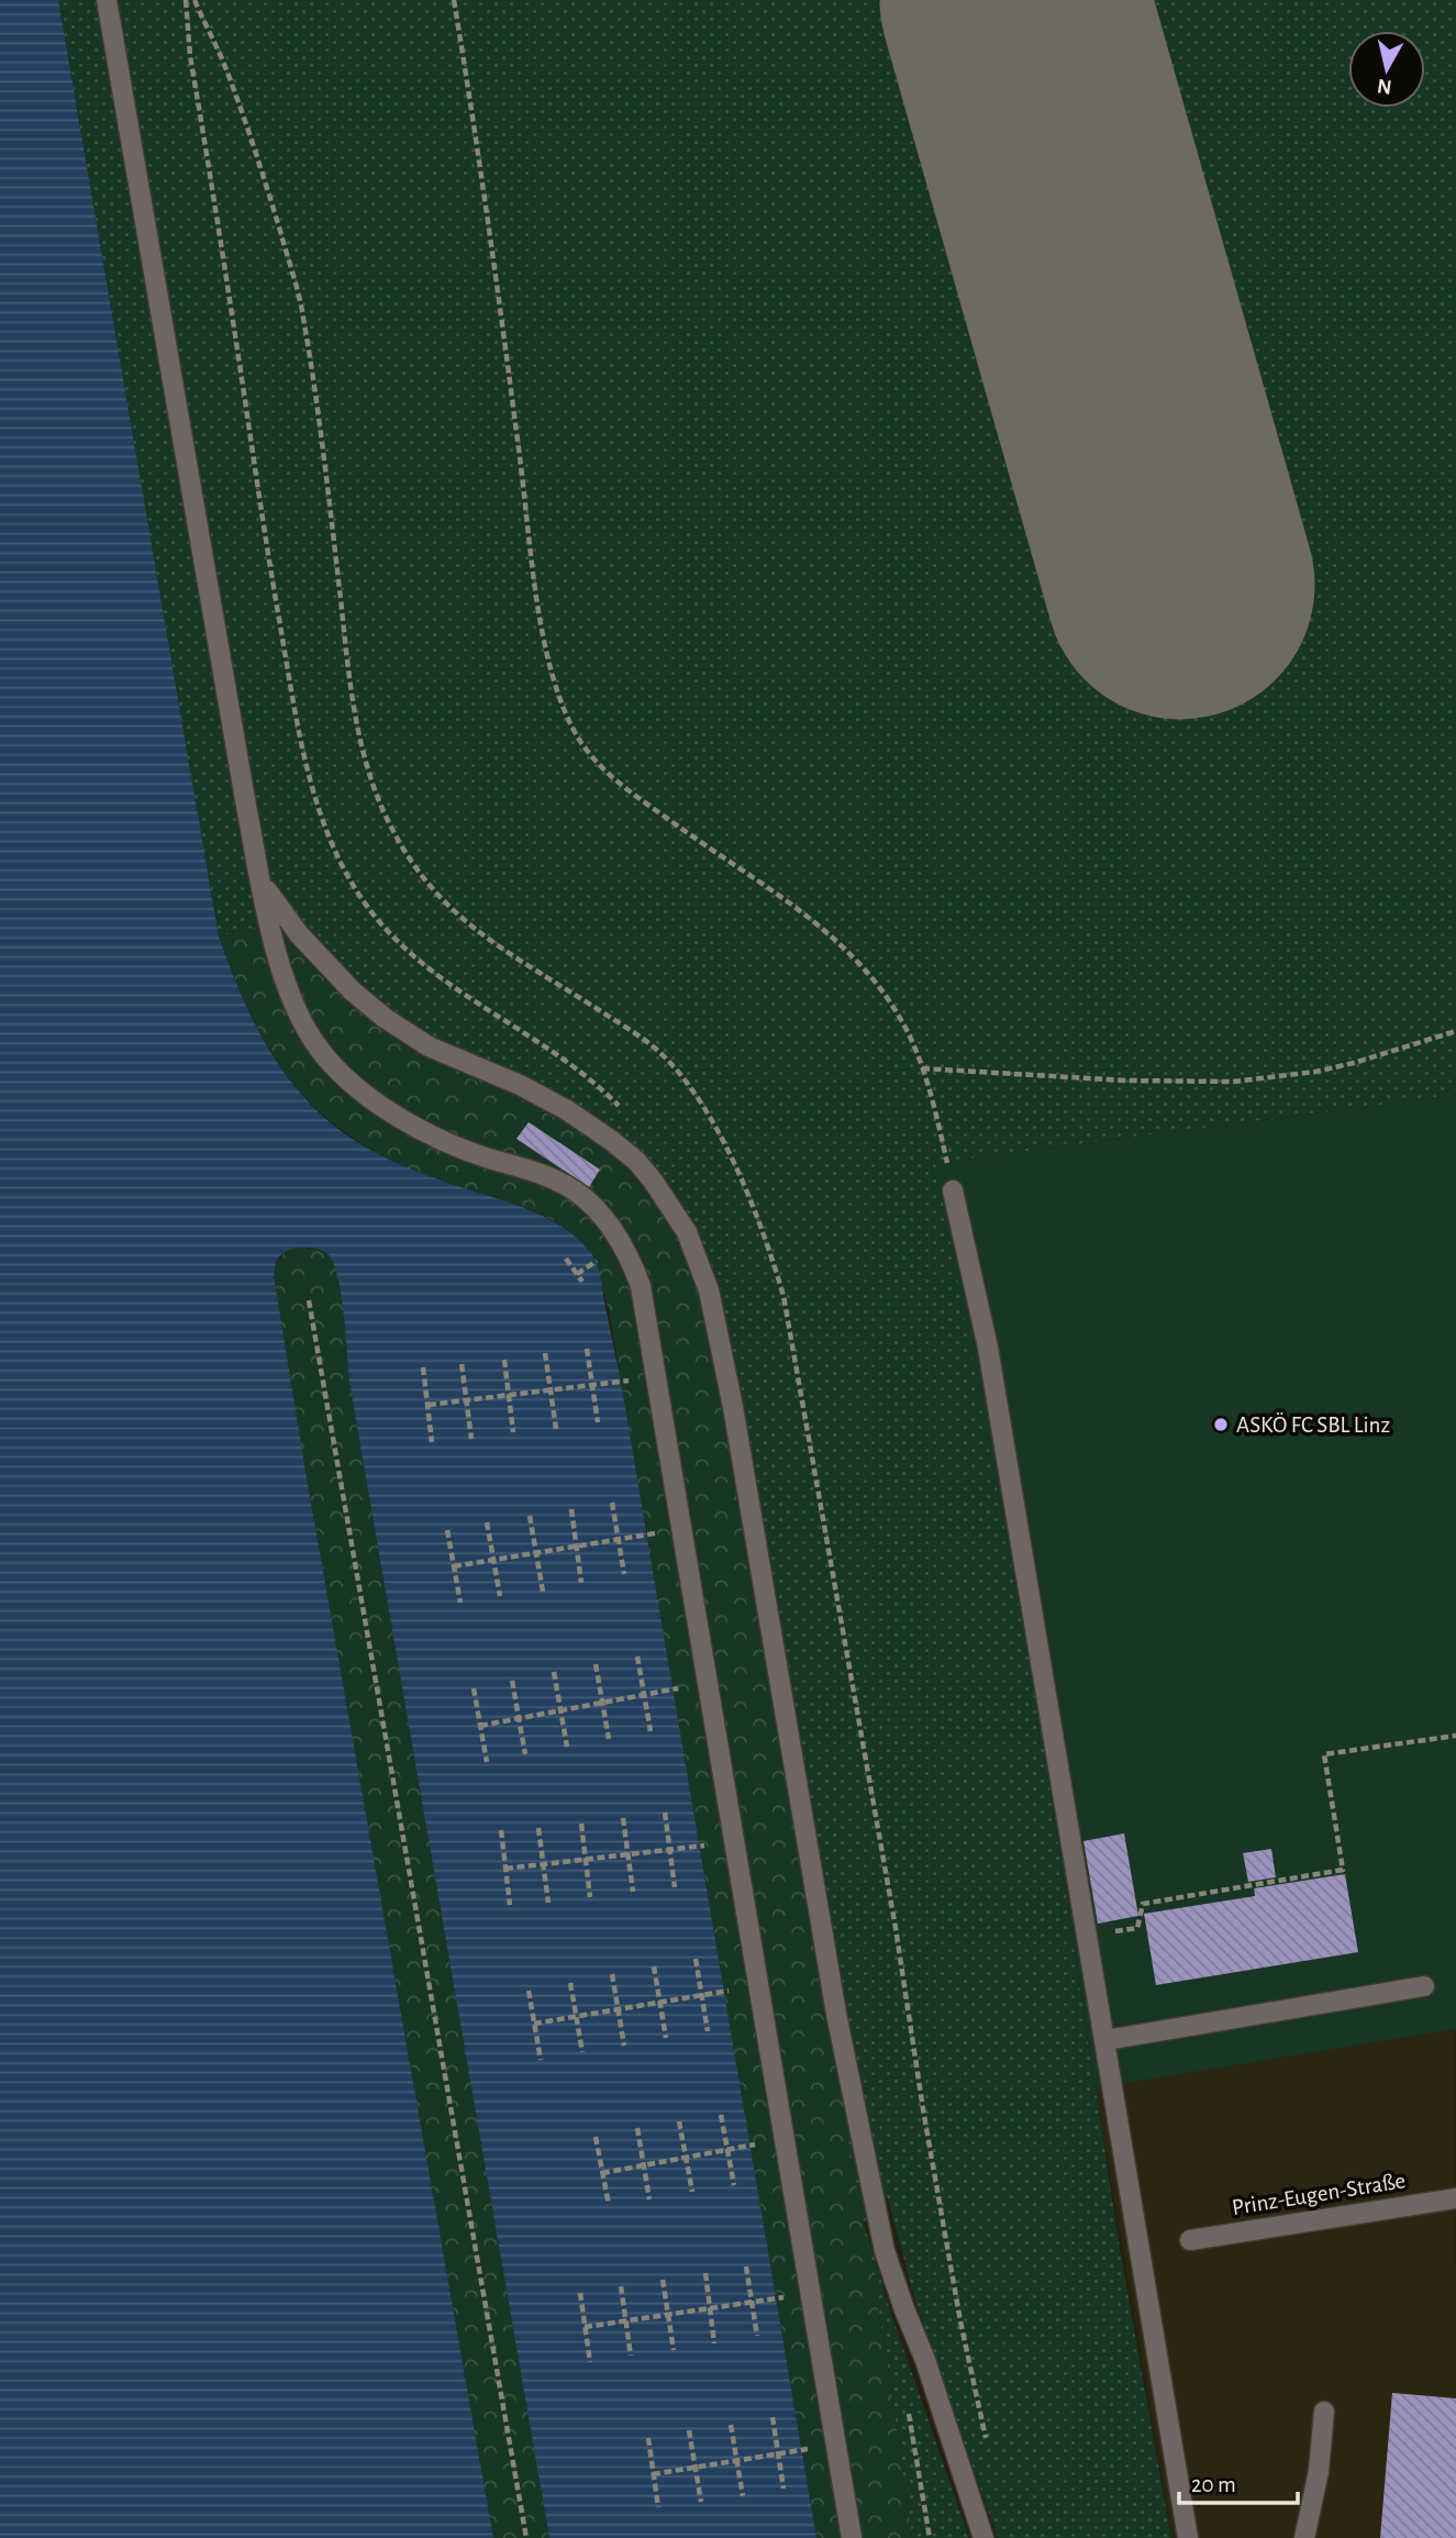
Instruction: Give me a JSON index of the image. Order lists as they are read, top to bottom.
{
  "streets": {
    "lane": ["Prinz-Eugen-Straße"]
  },
  "places": ["ASKÖ FC SBL Linz"],
  "scale_bar": "20 m",
  "north": "bottom"
}
